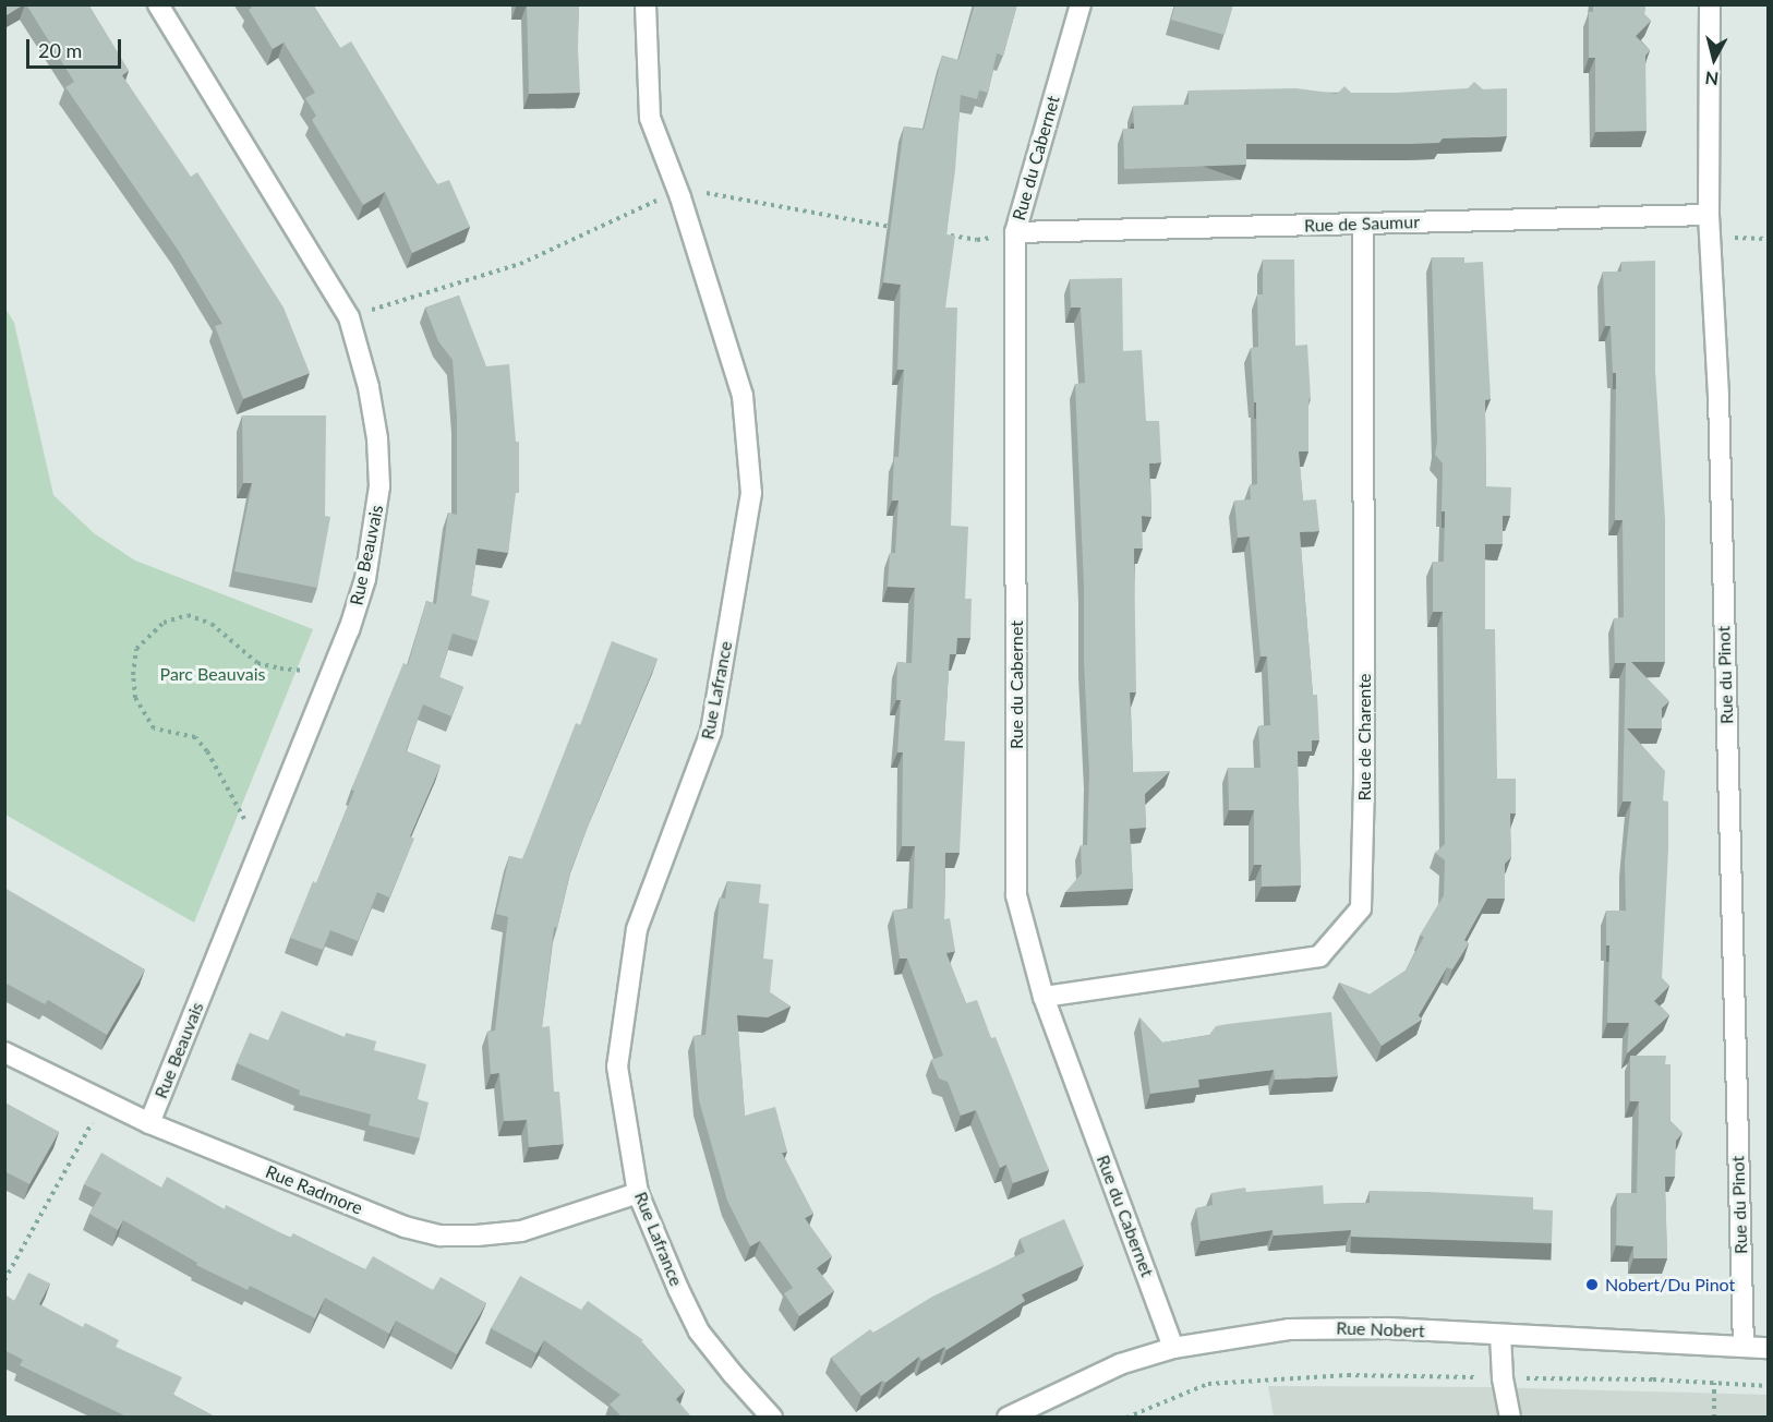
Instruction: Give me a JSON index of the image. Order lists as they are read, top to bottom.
{
  "streets": {
    "street": [
      "Rue du Cabernet",
      "Rue de Saumur",
      "Rue Beauvais",
      "Rue du Pinot",
      "Rue Lafrance",
      "Rue de Charente",
      "Rue Radmore",
      "Rue Nobert"
    ]
  },
  "crossings": [
    ["Rue du Cabernet", "Rue de Saumur"],
    ["Rue du Cabernet", "Rue de Charente"],
    ["Rue du Cabernet", "Rue Nobert"],
    ["Rue de Saumur", "Rue du Pinot"],
    ["Rue de Saumur", "Rue de Charente"],
    ["Rue Beauvais", "Rue Radmore"],
    ["Rue du Pinot", "Rue Nobert"],
    ["Rue Lafrance", "Rue Radmore"]
  ],
  "parks": ["Parc Beauvais"],
  "places": ["Nobert/Du Pinot"],
  "scale_bar": "20 m",
  "north": "bottom"
}
